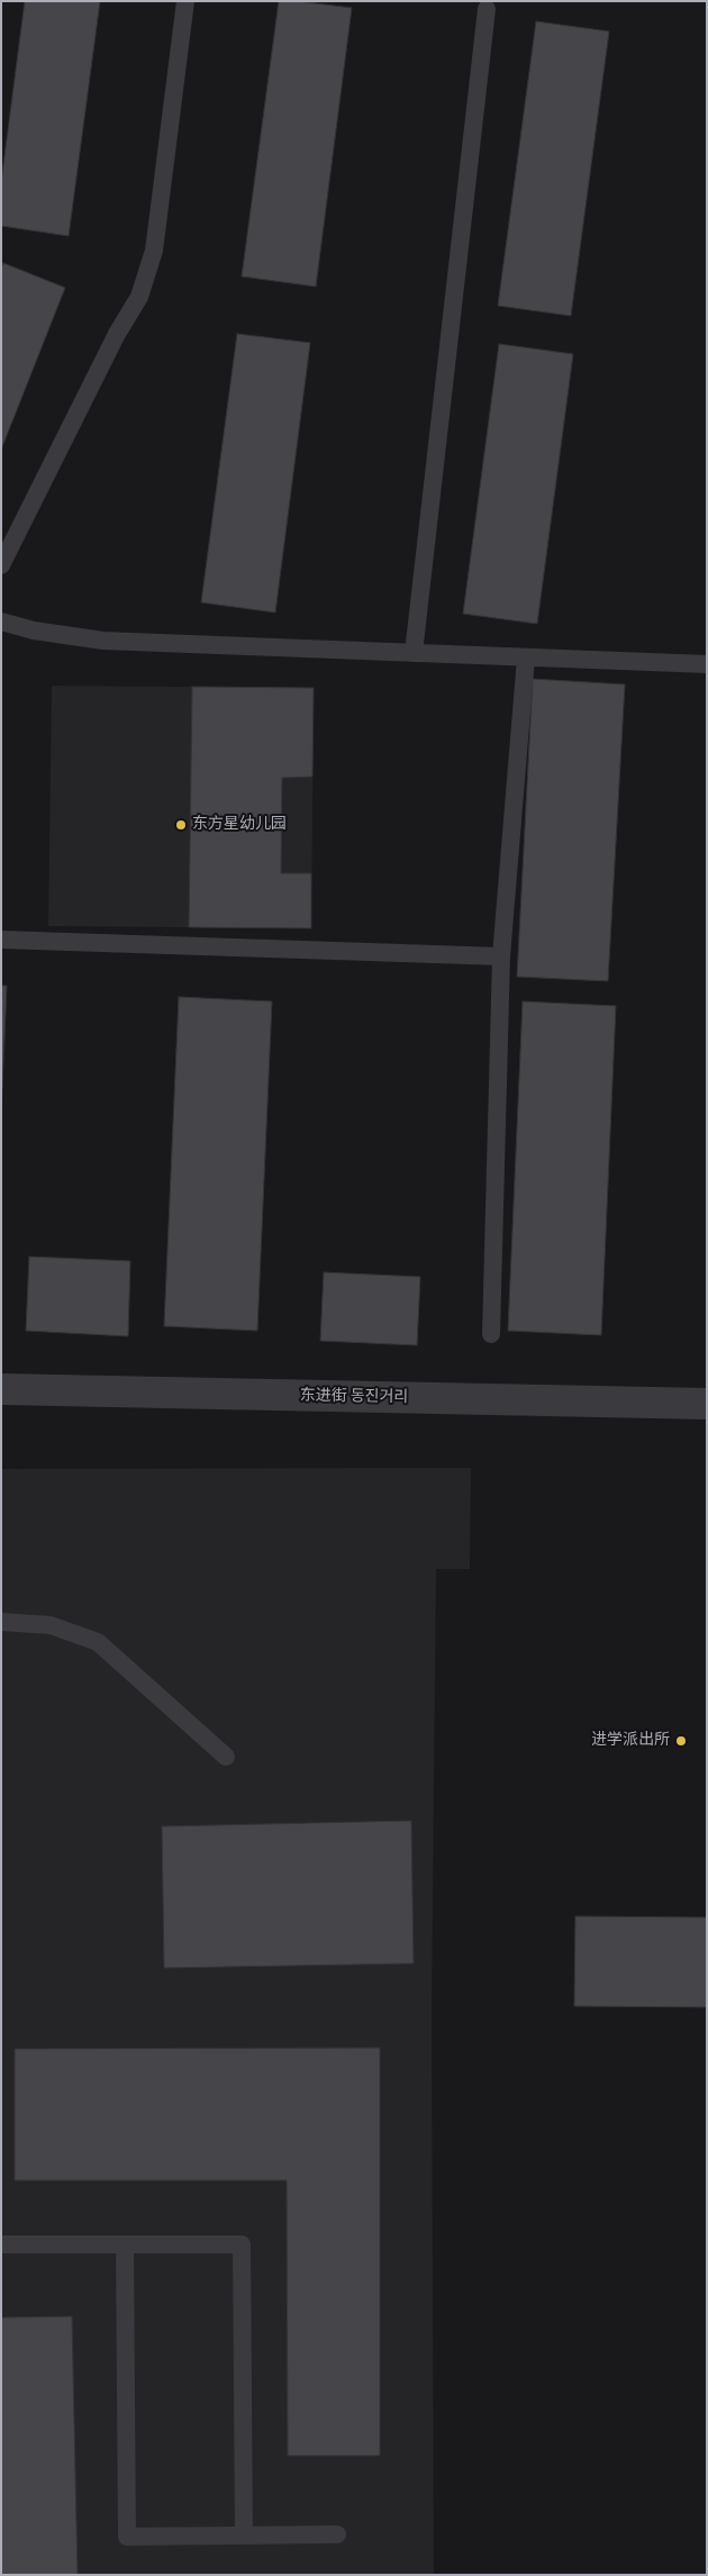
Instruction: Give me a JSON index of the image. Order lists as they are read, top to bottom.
{
  "streets": {
    "street": ["东进街 동진거리"]
  },
  "places": ["东方星幼儿园", "进学派出所"]
}
